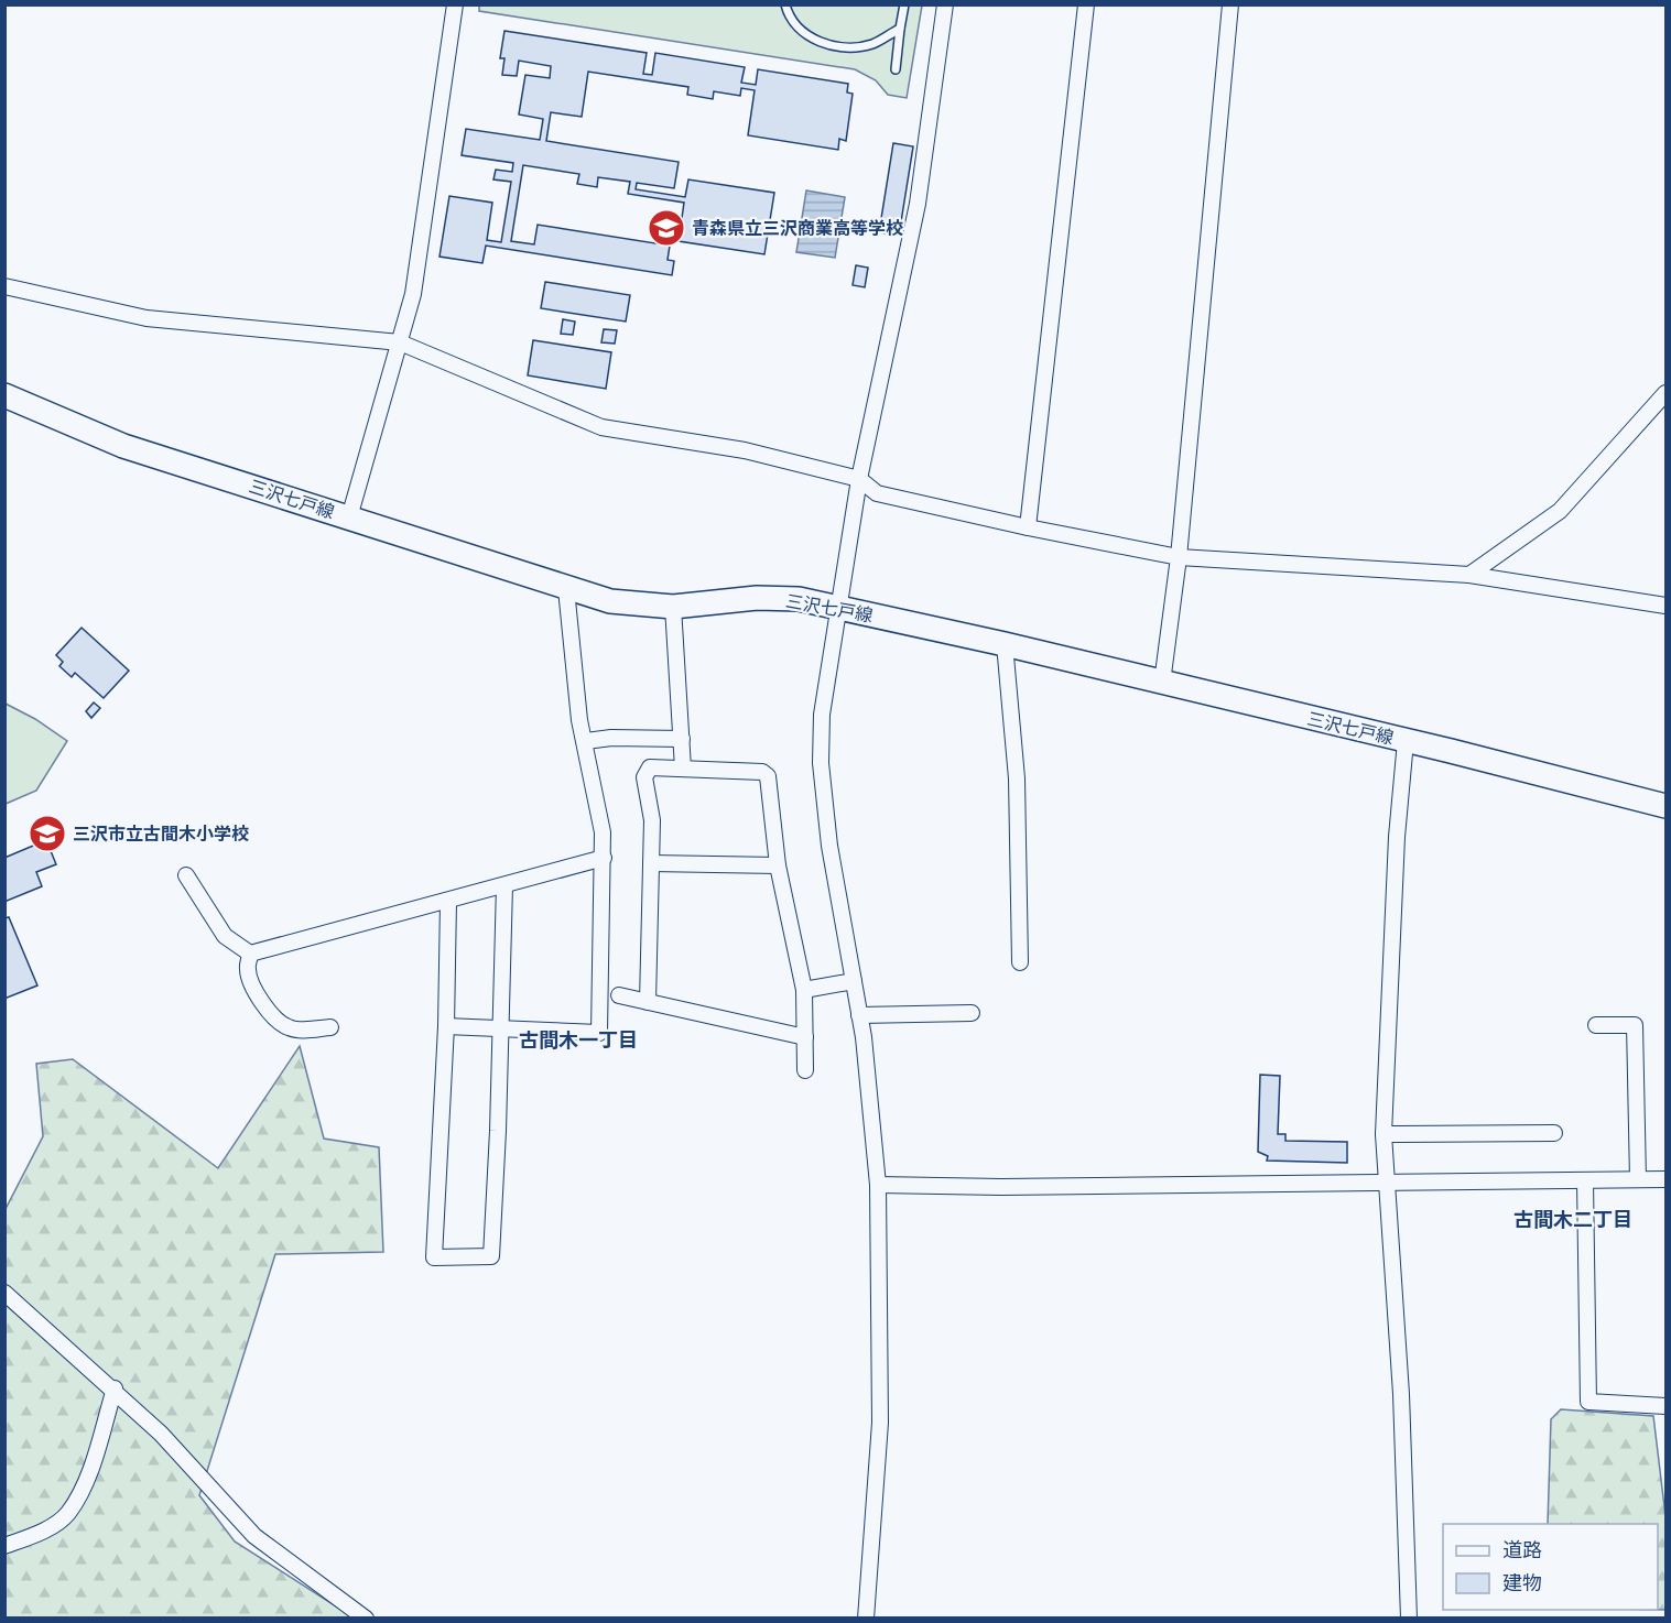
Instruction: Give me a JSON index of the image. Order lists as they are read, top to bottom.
{
  "streets": {
    "main road": ["三沢七戸線"]
  },
  "districts": ["古間木一丁目", "古間木二丁目"],
  "places": {
    "school or university": ["青森県立三沢商業高等学校", "三沢市立古間木小学校"]
  },
  "legend": ["道路", "建物"]
}
